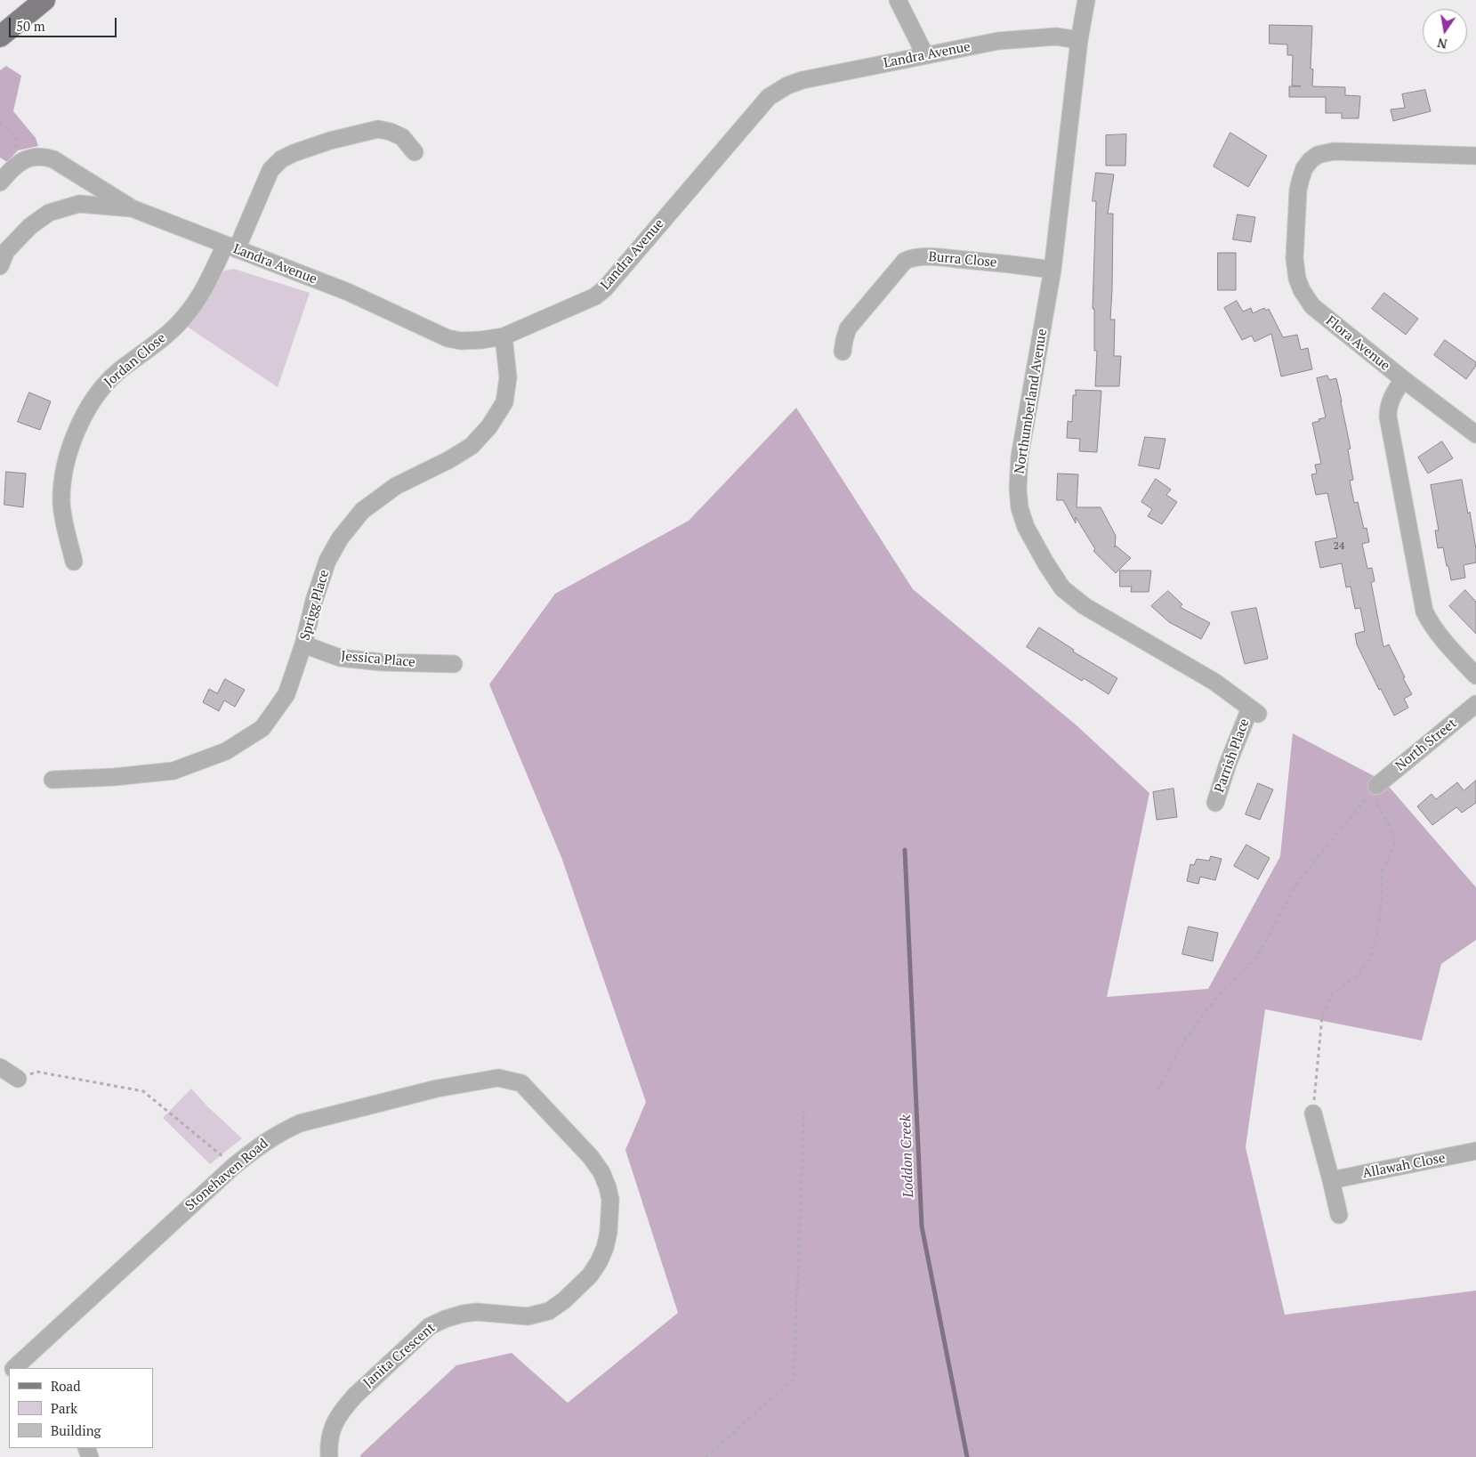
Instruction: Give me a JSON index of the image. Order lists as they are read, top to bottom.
{
  "streets": {
    "street": [
      "Landra Avenue",
      "Burra Close",
      "Flora Avenue",
      "Jordan Close",
      "Northumberland Avenue",
      "Sprigg Place",
      "Jessica Place",
      "North Street",
      "Parrish Place",
      "Allawah Close",
      "Stonehaven Road",
      "Janita Crescent"
    ]
  },
  "crossings": [
    ["Landra Avenue", "Jordan Close"],
    ["Landra Avenue", "Northumberland Avenue"],
    ["Landra Avenue", "Sprigg Place"],
    ["Burra Close", "Northumberland Avenue"],
    ["Northumberland Avenue", "Parrish Place"],
    ["Sprigg Place", "Jessica Place"],
    ["Stonehaven Road", "Janita Crescent"]
  ],
  "water": ["Loddon Creek"],
  "house_numbers": ["24"],
  "legend": ["Road", "Park", "Building"],
  "scale_bar": "50 m",
  "north": "bottom"
}
